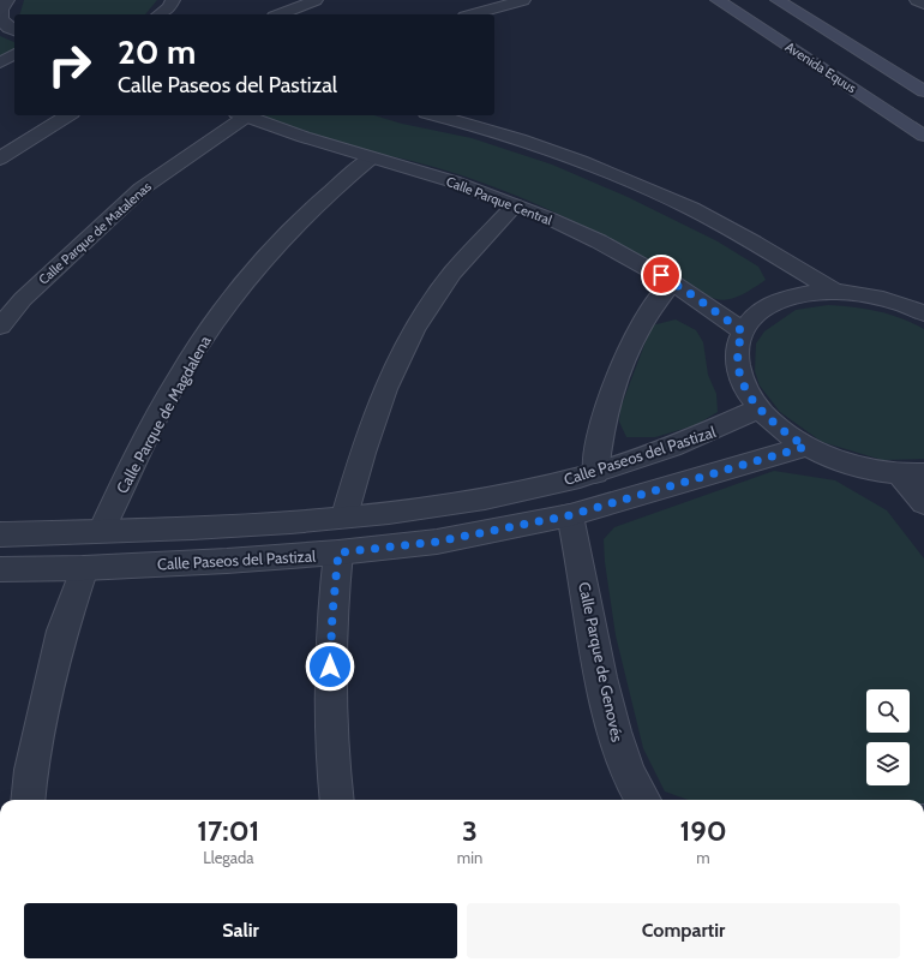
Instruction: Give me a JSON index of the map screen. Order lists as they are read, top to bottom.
{
  "streets": {
    "main road": ["Avenida Equus"],
    "street": [
      "Calle Parque Central",
      "Calle Parque de Matalenas",
      "Calle Parque de Magdalena",
      "Calle Paseos del Pastizal",
      "Calle Parque de Genovés"
    ]
  },
  "crossings": [
    ["Calle Parque Central", "Calle Parque de Matalenas"],
    ["Calle Parque Central", "Calle Parque de Magdalena"],
    ["Calle Parque de Magdalena", "Calle Paseos del Pastizal"],
    ["Calle Paseos del Pastizal", "Calle Parque de Genovés"]
  ],
  "page": {
    "turn": ["20 m", "Calle Paseos del Pastizal"],
    "eta": [
      "17:01",
      "Llegada",
      "3",
      "min",
      "190",
      "m"
    ],
    "buttons": ["Salir", "Compartir"]
  }
}
